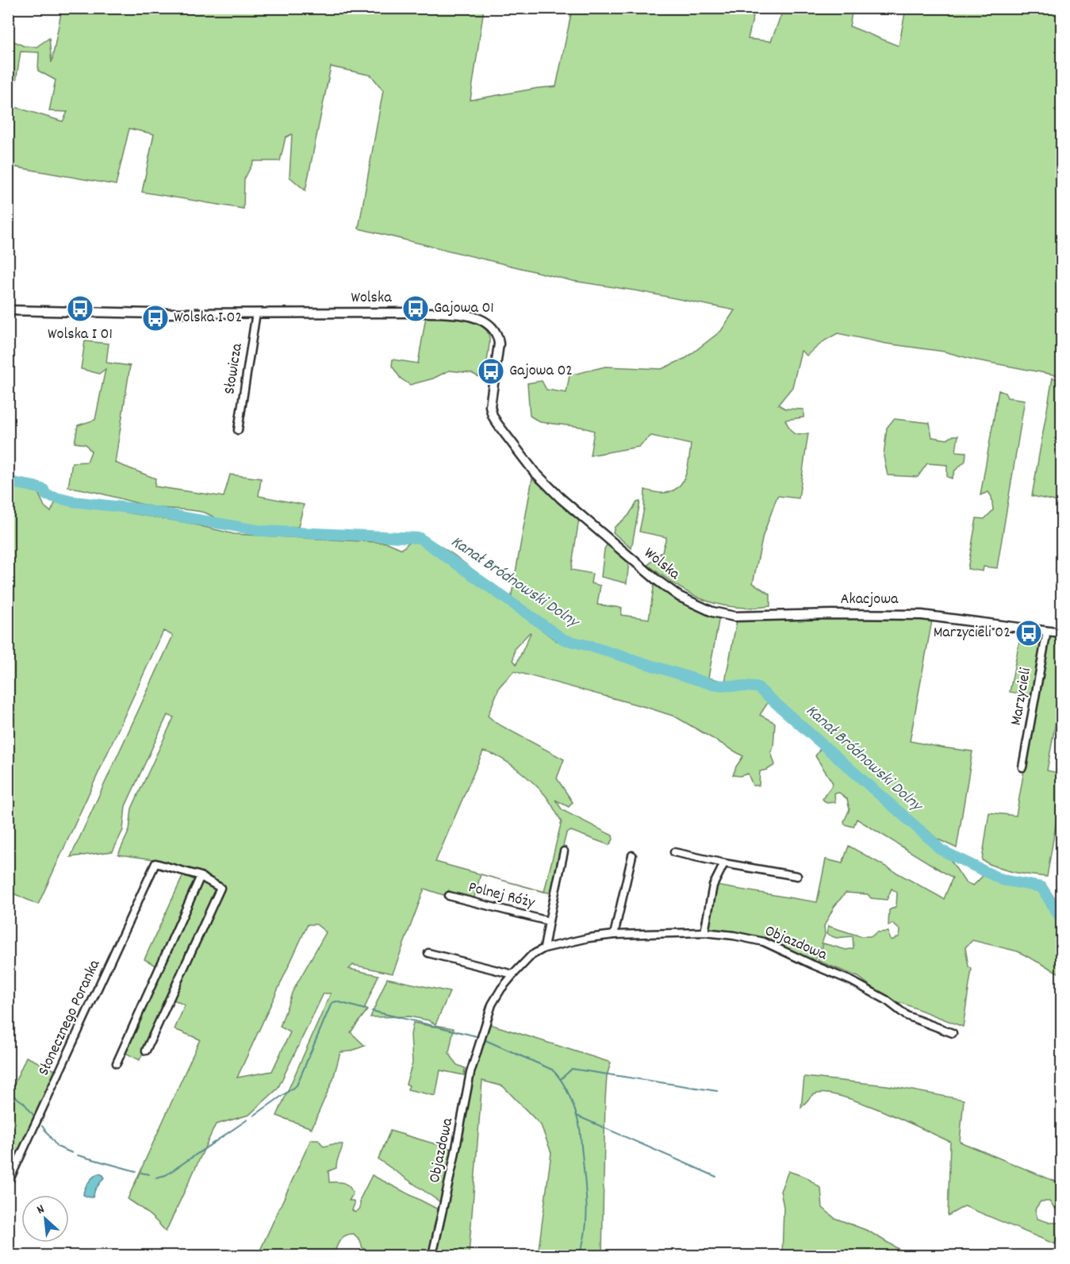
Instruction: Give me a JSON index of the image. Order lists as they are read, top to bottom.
{
  "streets": {
    "street": [
      "Wolska",
      "Słowicza",
      "Akacjowa",
      "Marzycieli",
      "Polnej Róży",
      "Objazdowa",
      "Słonecznego Poranka"
    ]
  },
  "crossings": [
    ["Wolska", "Słowicza"],
    ["Wolska", "Akacjowa"],
    ["Akacjowa", "Marzycieli"],
    ["Polnej Róży", "Objazdowa"]
  ],
  "water": ["Kanał Bródnowski Dolny"],
  "places": {
    "bus stop": [
      "Wolska I 01",
      "Gajowa 01",
      "Wolska I 02",
      "Gajowa 02",
      "Marzycieli 02"
    ]
  },
  "north": "top left"
}
